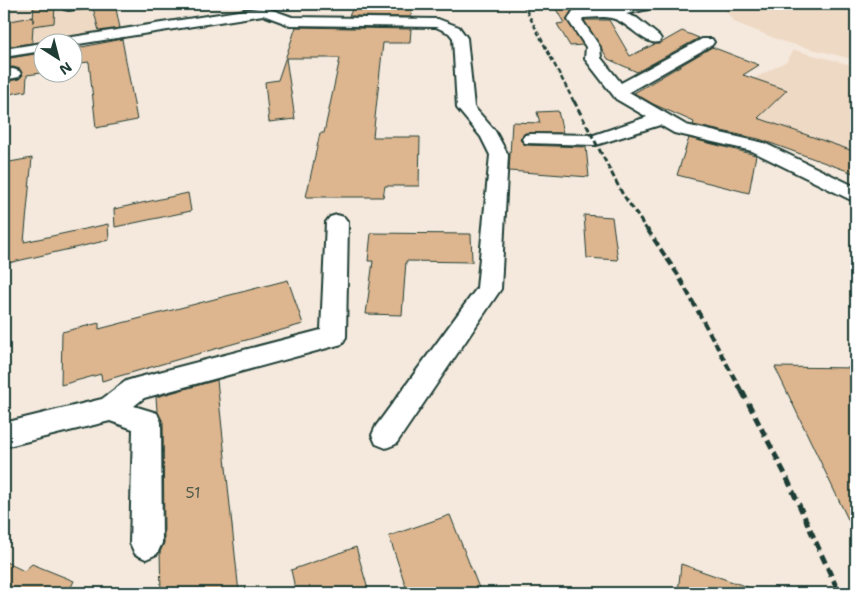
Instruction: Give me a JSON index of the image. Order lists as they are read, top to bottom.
{
  "house_numbers": ["51"],
  "north": "bottom right"
}
